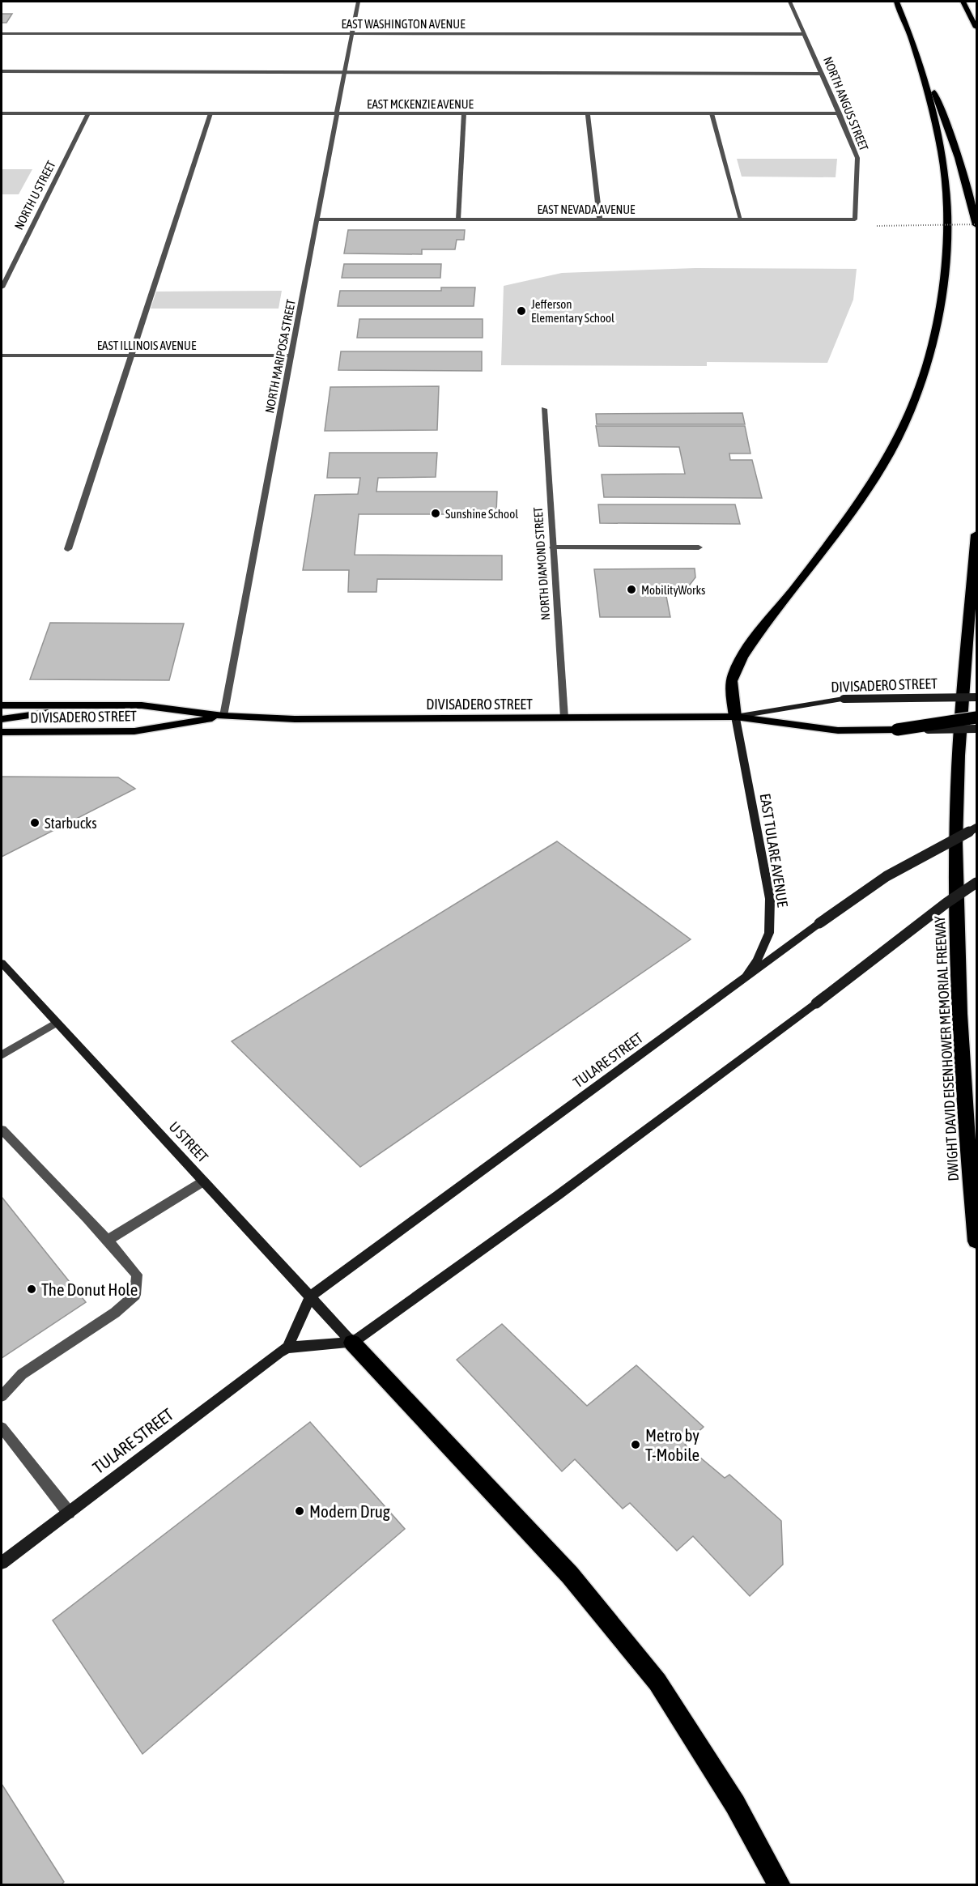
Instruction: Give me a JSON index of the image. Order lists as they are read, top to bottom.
{
  "streets": {
    "highway": ["DWIGHT DAVID EISENHOWER MEMORIAL FREEWAY"],
    "main road": [
      "DIVISADERO STREET",
      "EAST TULARE AVENUE",
      "TULARE STREET",
      "U STREET"
    ],
    "street": [
      "EAST WASHINGTON AVENUE",
      "EAST MCKENZIE AVENUE",
      "NORTH ANGUS STREET",
      "NORTH U STREET",
      "EAST NEVADA AVENUE",
      "EAST ILLINOIS AVENUE",
      "NORTH MARIPOSA STREET",
      "NORTH DIAMOND STREET"
    ]
  },
  "crossings": [
    ["EAST WASHINGTON AVENUE", "NORTH ANGUS STREET"],
    ["EAST WASHINGTON AVENUE", "NORTH MARIPOSA STREET"],
    ["EAST MCKENZIE AVENUE", "NORTH ANGUS STREET"],
    ["EAST MCKENZIE AVENUE", "NORTH U STREET"],
    ["EAST MCKENZIE AVENUE", "NORTH MARIPOSA STREET"],
    ["NORTH ANGUS STREET", "EAST NEVADA AVENUE"],
    ["EAST NEVADA AVENUE", "NORTH MARIPOSA STREET"],
    ["EAST ILLINOIS AVENUE", "NORTH MARIPOSA STREET"],
    ["NORTH MARIPOSA STREET", "DIVISADERO STREET"],
    ["NORTH DIAMOND STREET", "DIVISADERO STREET"],
    ["DIVISADERO STREET", "EAST TULARE AVENUE"],
    ["EAST TULARE AVENUE", "TULARE STREET"],
    ["TULARE STREET", "U STREET"]
  ],
  "places": [
    "Jefferson Elementary School",
    "Sunshine School",
    "MobilityWorks",
    "Starbucks",
    "The Donut Hole",
    "Metro by T-Mobile",
    "Modern Drug"
  ]
}
